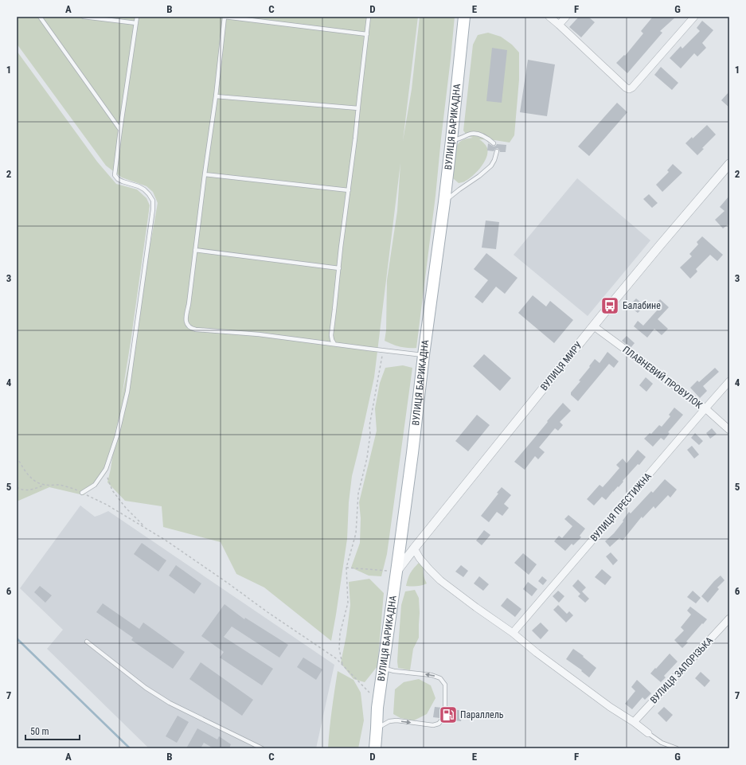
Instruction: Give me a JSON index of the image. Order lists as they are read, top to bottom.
{
  "streets": {
    "main road": ["ВУЛИЦЯ БАРИКАДНА"],
    "street": [
      "ВУЛИЦЯ МИРУ",
      "ПЛАВНЕВИЙ ПРОВУЛОК",
      "ВУЛИЦЯ ПРЕСТИЖНА",
      "ВУЛИЦЯ ЗАПОРІЗЬКА"
    ]
  },
  "crossings": [
    ["ВУЛИЦЯ БАРИКАДНА", "ВУЛИЦЯ МИРУ"],
    ["ВУЛИЦЯ МИРУ", "ПЛАВНЕВИЙ ПРОВУЛОК"],
    ["ПЛАВНЕВИЙ ПРОВУЛОК", "ВУЛИЦЯ ПРЕСТИЖНА"]
  ],
  "places": {
    "bus stop": ["Балабине"],
    "fuel station": ["Параллель"]
  },
  "scale_bar": "50 m",
  "grid": {
    "columns": [
      "A",
      "B",
      "C",
      "D",
      "E",
      "F",
      "G"
    ],
    "rows": [
      "1",
      "2",
      "3",
      "4",
      "5",
      "6",
      "7"
    ]
  }
}
